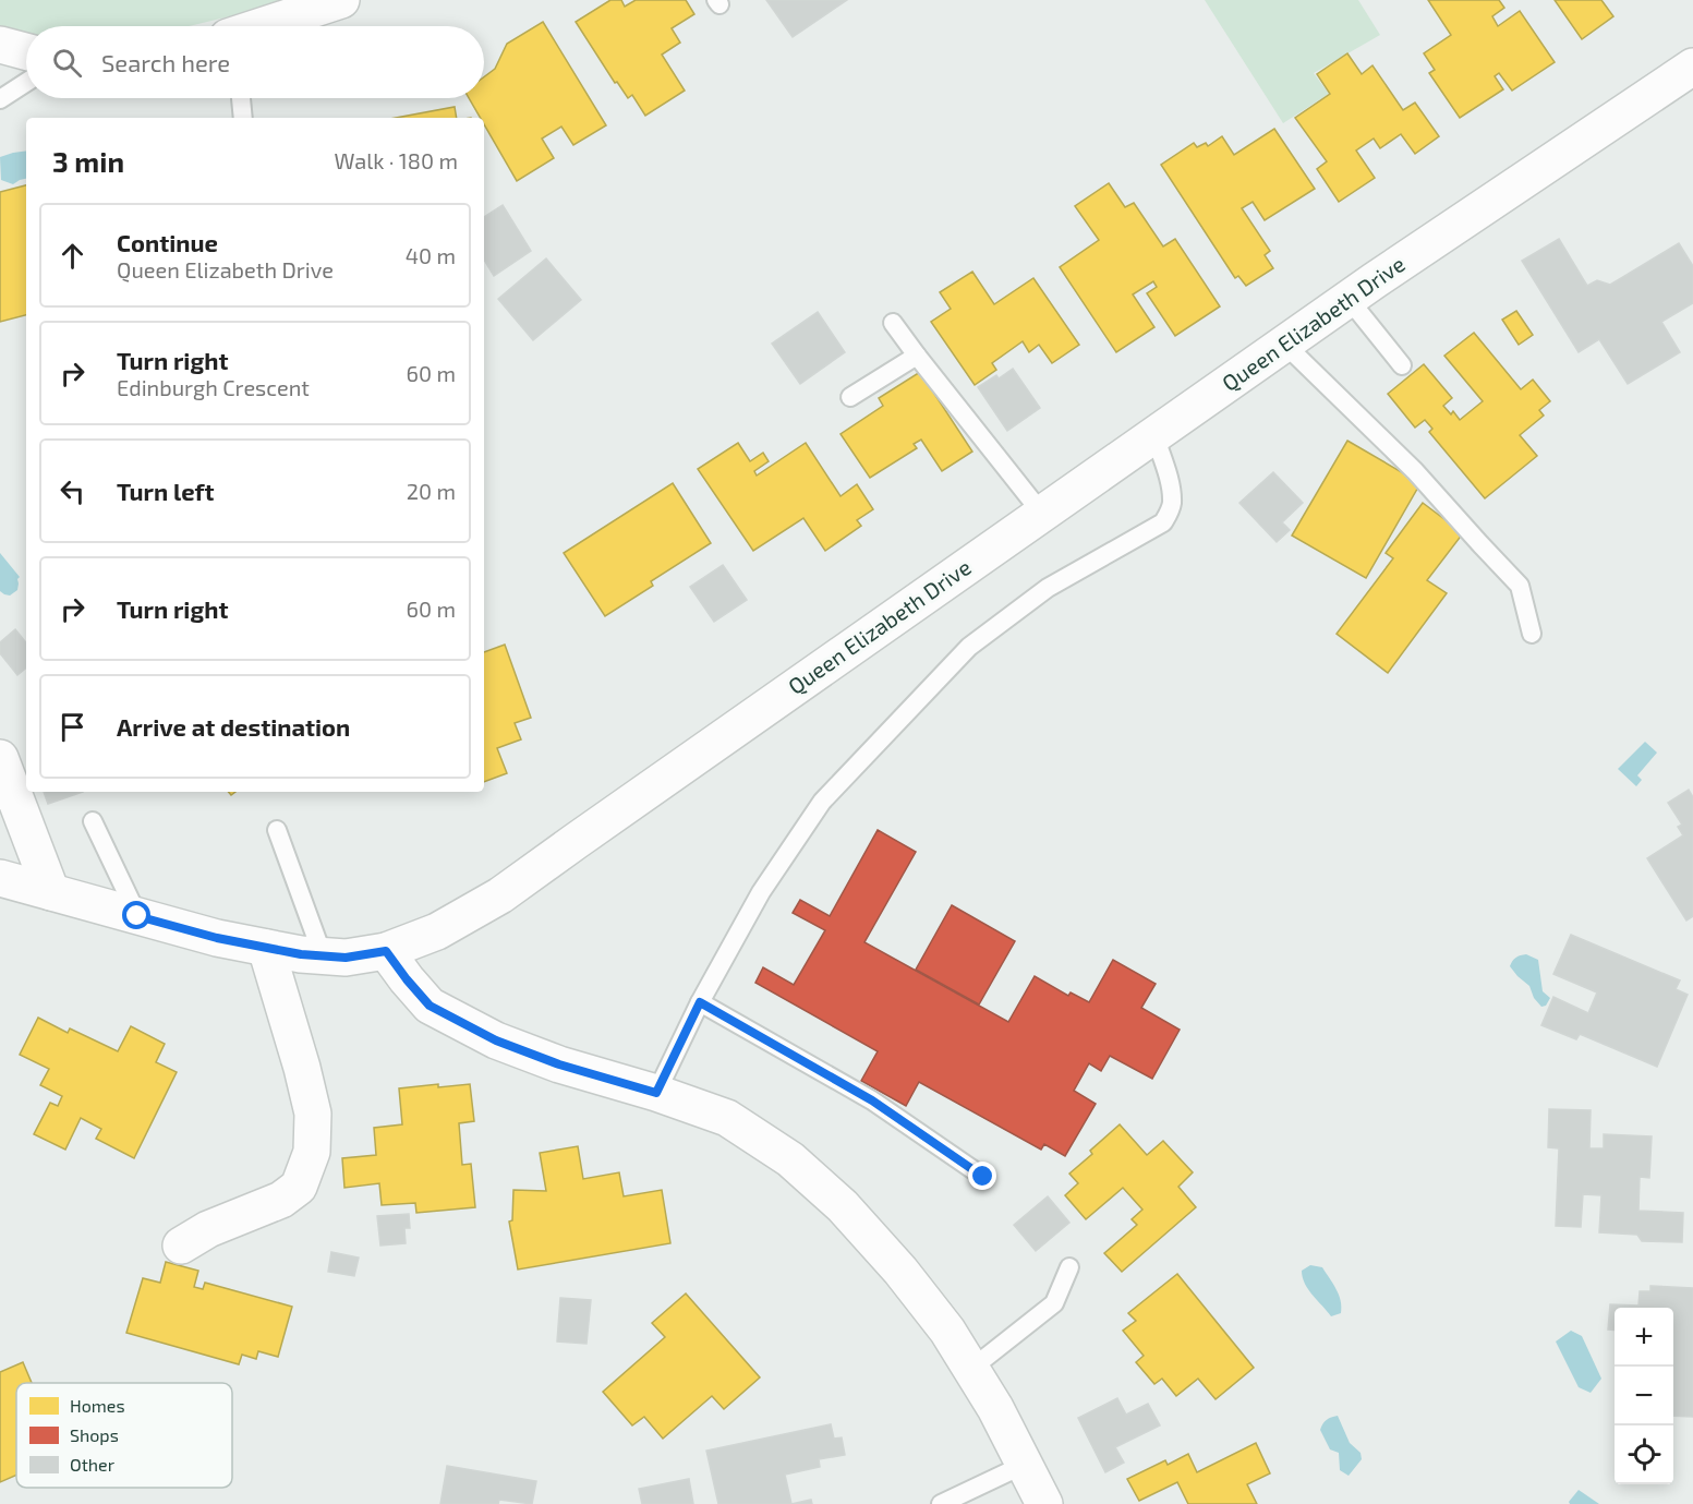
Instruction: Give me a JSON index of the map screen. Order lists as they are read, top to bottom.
{
  "streets": {
    "street": ["Queen Elizabeth Drive"]
  },
  "legend": ["Homes", "Shops", "Other"],
  "page": {
    "search": "Search here",
    "heading": ["3 min", "Walk · 180 m"],
    "list": [
      ["Continue", "Queen Elizabeth Drive", "40 m"],
      ["Turn right", "Edinburgh Crescent", "60 m"],
      ["Turn left", "20 m"],
      ["Turn right", "60 m"],
      "Arrive at destination"
    ],
    "map_buttons": ["+", "−"]
  }
}
